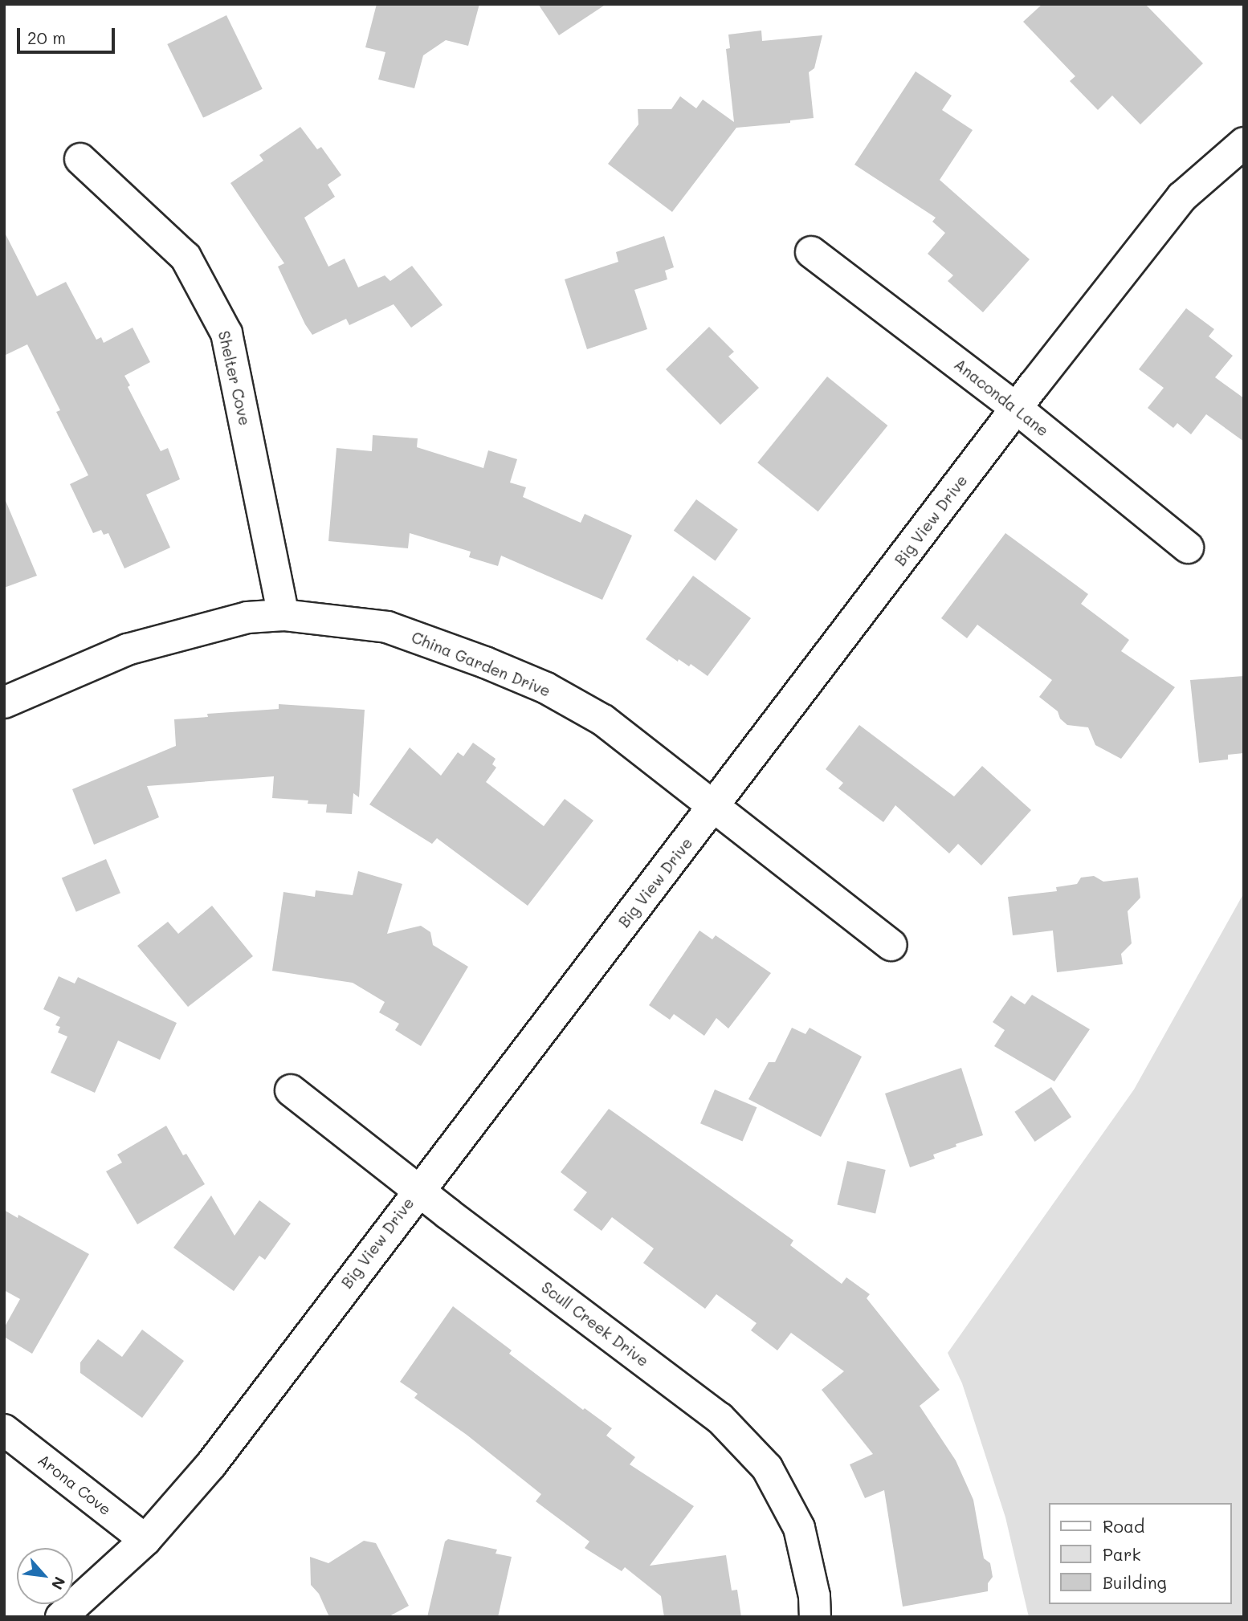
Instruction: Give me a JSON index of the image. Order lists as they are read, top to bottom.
{
  "streets": {
    "street": [
      "Shelter Cove",
      "Anaconda Lane",
      "Big View Drive",
      "China Garden Drive",
      "Scull Creek Drive",
      "Arona Cove"
    ]
  },
  "crossings": [
    ["Shelter Cove", "China Garden Drive"],
    ["Anaconda Lane", "Big View Drive"],
    ["Big View Drive", "China Garden Drive"],
    ["Big View Drive", "Scull Creek Drive"],
    ["Big View Drive", "Arona Cove"]
  ],
  "legend": ["Road", "Park", "Building"],
  "scale_bar": "20 m",
  "north": "bottom right"
}
